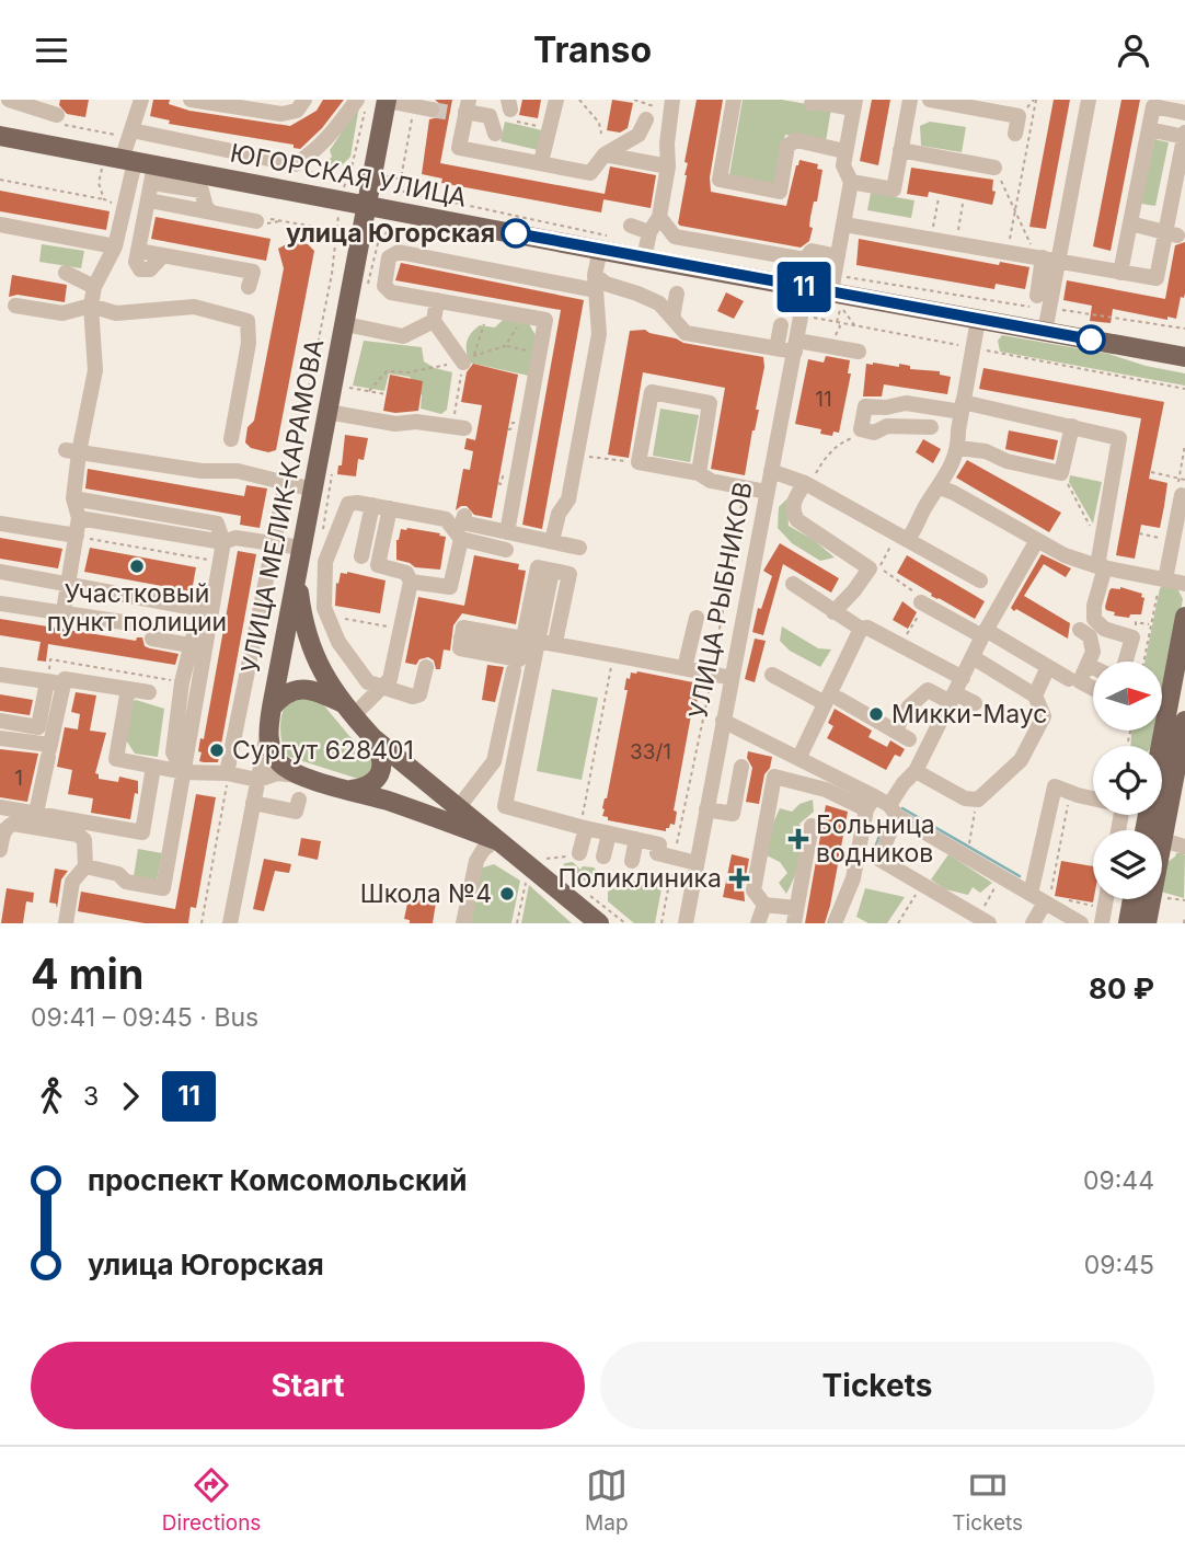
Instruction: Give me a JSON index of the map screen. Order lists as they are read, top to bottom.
{
  "streets": {
    "main road": ["ЮГОРСКАЯ УЛИЦА", "УЛИЦА МЕЛИК-КАРАМОВА"],
    "street": ["УЛИЦА РЫБНИКОВ"]
  },
  "crossings": [
    ["ЮГОРСКАЯ УЛИЦА", "УЛИЦА МЕЛИК-КАРАМОВА"],
    ["ЮГОРСКАЯ УЛИЦА", "УЛИЦА РЫБНИКОВ"]
  ],
  "places": {
    "other": [
      "улица Югорская",
      "Участковый пункт полиции",
      "Микки-Маус",
      "Сургут 628401",
      "Школа №4"
    ],
    "health": ["Больница водников", "Поликлиника"]
  },
  "lines": ["bus line 11"],
  "house_numbers": ["11", "33/1", "1"],
  "north": "right",
  "page": {
    "header": "Transo",
    "on_map": "11",
    "heading": ["4 min", "09:41 – 09:45 · Bus", "80 ₽"],
    "legs": ["3", "11"],
    "list": [
      {
        "name": "проспект Комсомольский",
        "value": "09:44"
      },
      {
        "name": "улица Югорская",
        "value": "09:45"
      }
    ],
    "buttons": ["Start", "Tickets"],
    "tabs": ["Directions", "Map", "Tickets"]
  }
}
